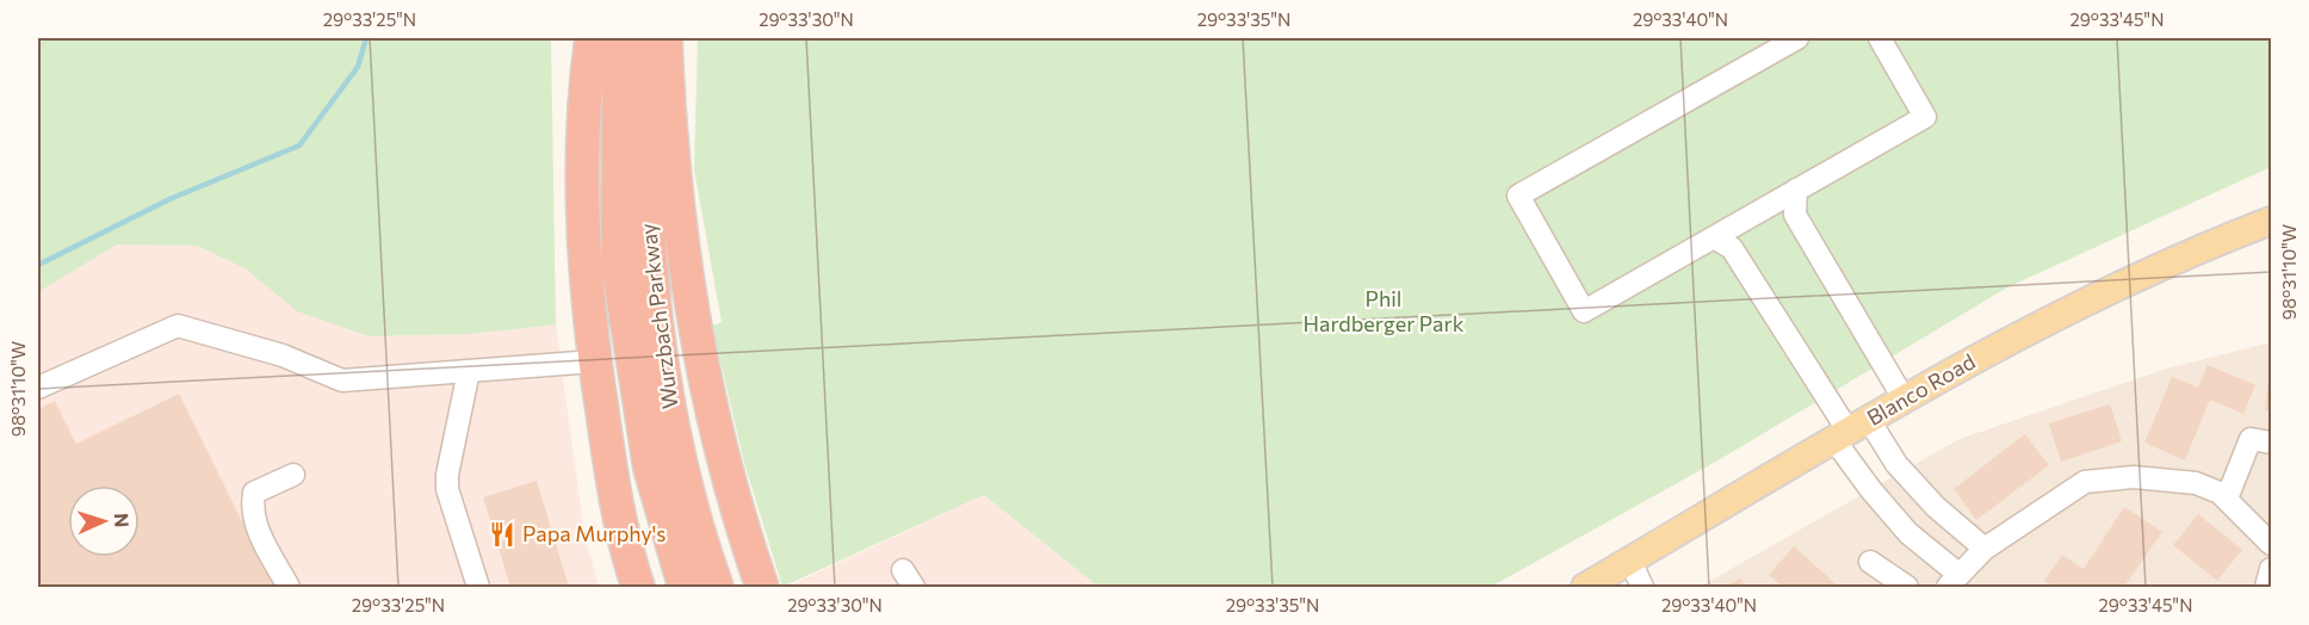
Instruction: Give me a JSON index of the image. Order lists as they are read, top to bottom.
{
  "streets": {
    "highway": ["Wurzbach Parkway"],
    "main road": ["Blanco Road"]
  },
  "parks": ["Phil Hardberger Park"],
  "places": {
    "restaurant": ["Papa Murphy's"]
  },
  "north": "right",
  "coordinates": [
    "29°33'25\"N",
    "29°33'30\"N",
    "29°33'35\"N",
    "29°33'40\"N",
    "29°33'45\"N",
    "98°31'10\"W"
  ]
}
